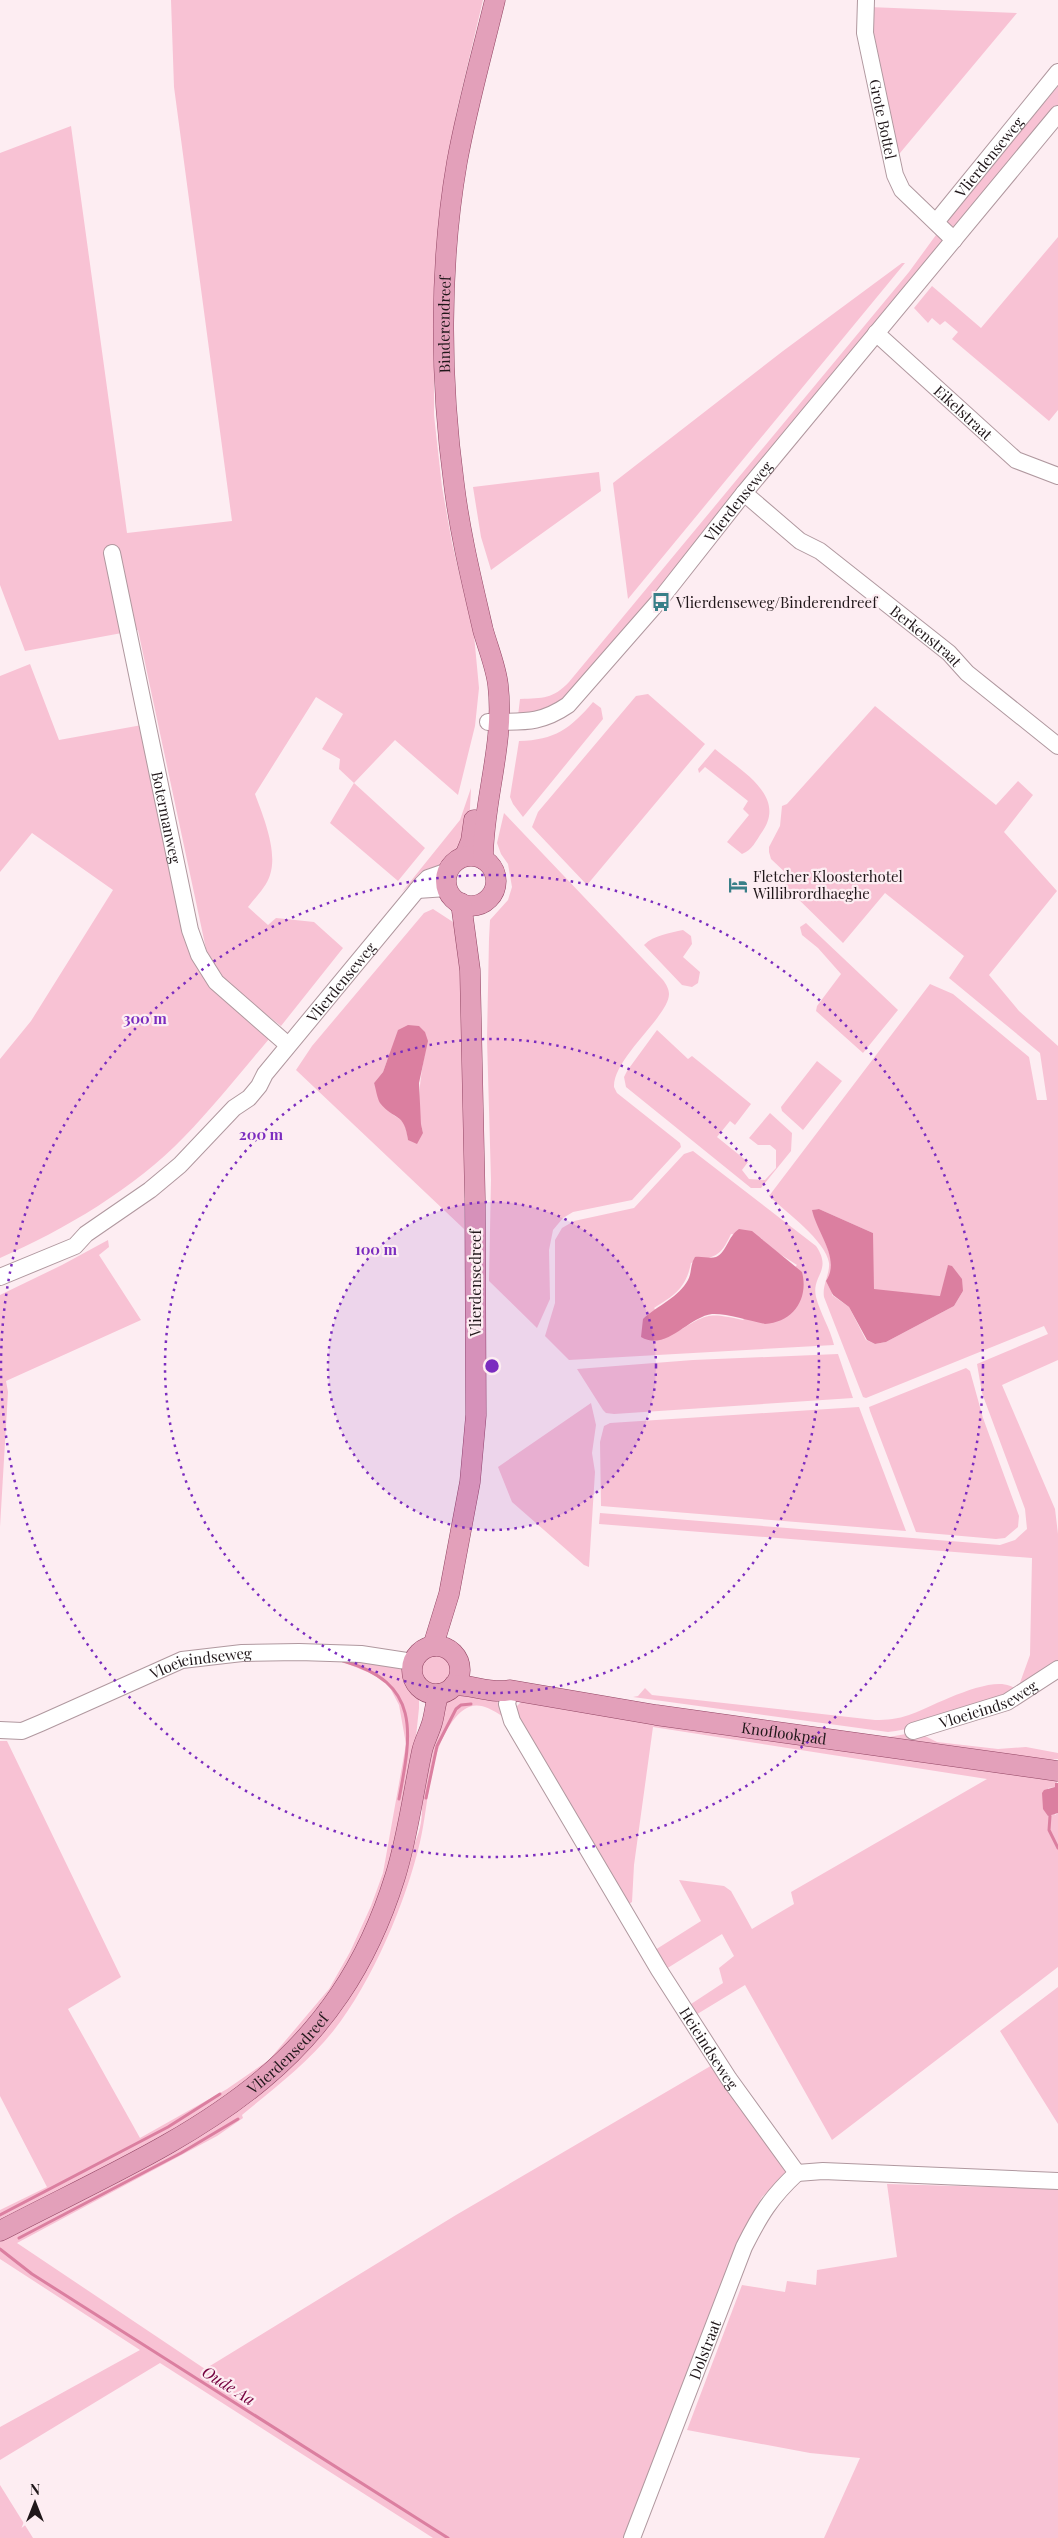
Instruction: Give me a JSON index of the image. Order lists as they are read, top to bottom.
{
  "streets": {
    "main road": ["Binderendreef", "Vlierdensedreef", "Knoflookpad"],
    "street": [
      "Grote Bottel",
      "Vlierdenseweg",
      "Eikelstraat",
      "Berkenstraat",
      "Botermanweg",
      "Vloeieindseweg",
      "Heieindseweg",
      "Dolstraat"
    ]
  },
  "crossings": [
    ["Grote Bottel", "Vlierdenseweg"],
    ["Vlierdenseweg", "Binderendreef"],
    ["Vlierdenseweg", "Eikelstraat"],
    ["Vlierdenseweg", "Berkenstraat"],
    ["Vlierdenseweg", "Botermanweg"],
    ["Vlierdenseweg", "Vlierdensedreef"],
    ["Vlierdensedreef", "Vloeieindseweg"],
    ["Vlierdensedreef", "Knoflookpad"],
    ["Vloeieindseweg", "Knoflookpad"],
    ["Knoflookpad", "Heieindseweg"],
    ["Heieindseweg", "Dolstraat"]
  ],
  "water": ["Oude Aa"],
  "places": {
    "bus stop": ["Vlierdenseweg/Binderendreef"],
    "hotel": ["Fletcher Kloosterhotel Willibrordhaeghe"]
  },
  "north": "top",
  "rings": ["300 m", "200 m", "100 m"]
}
